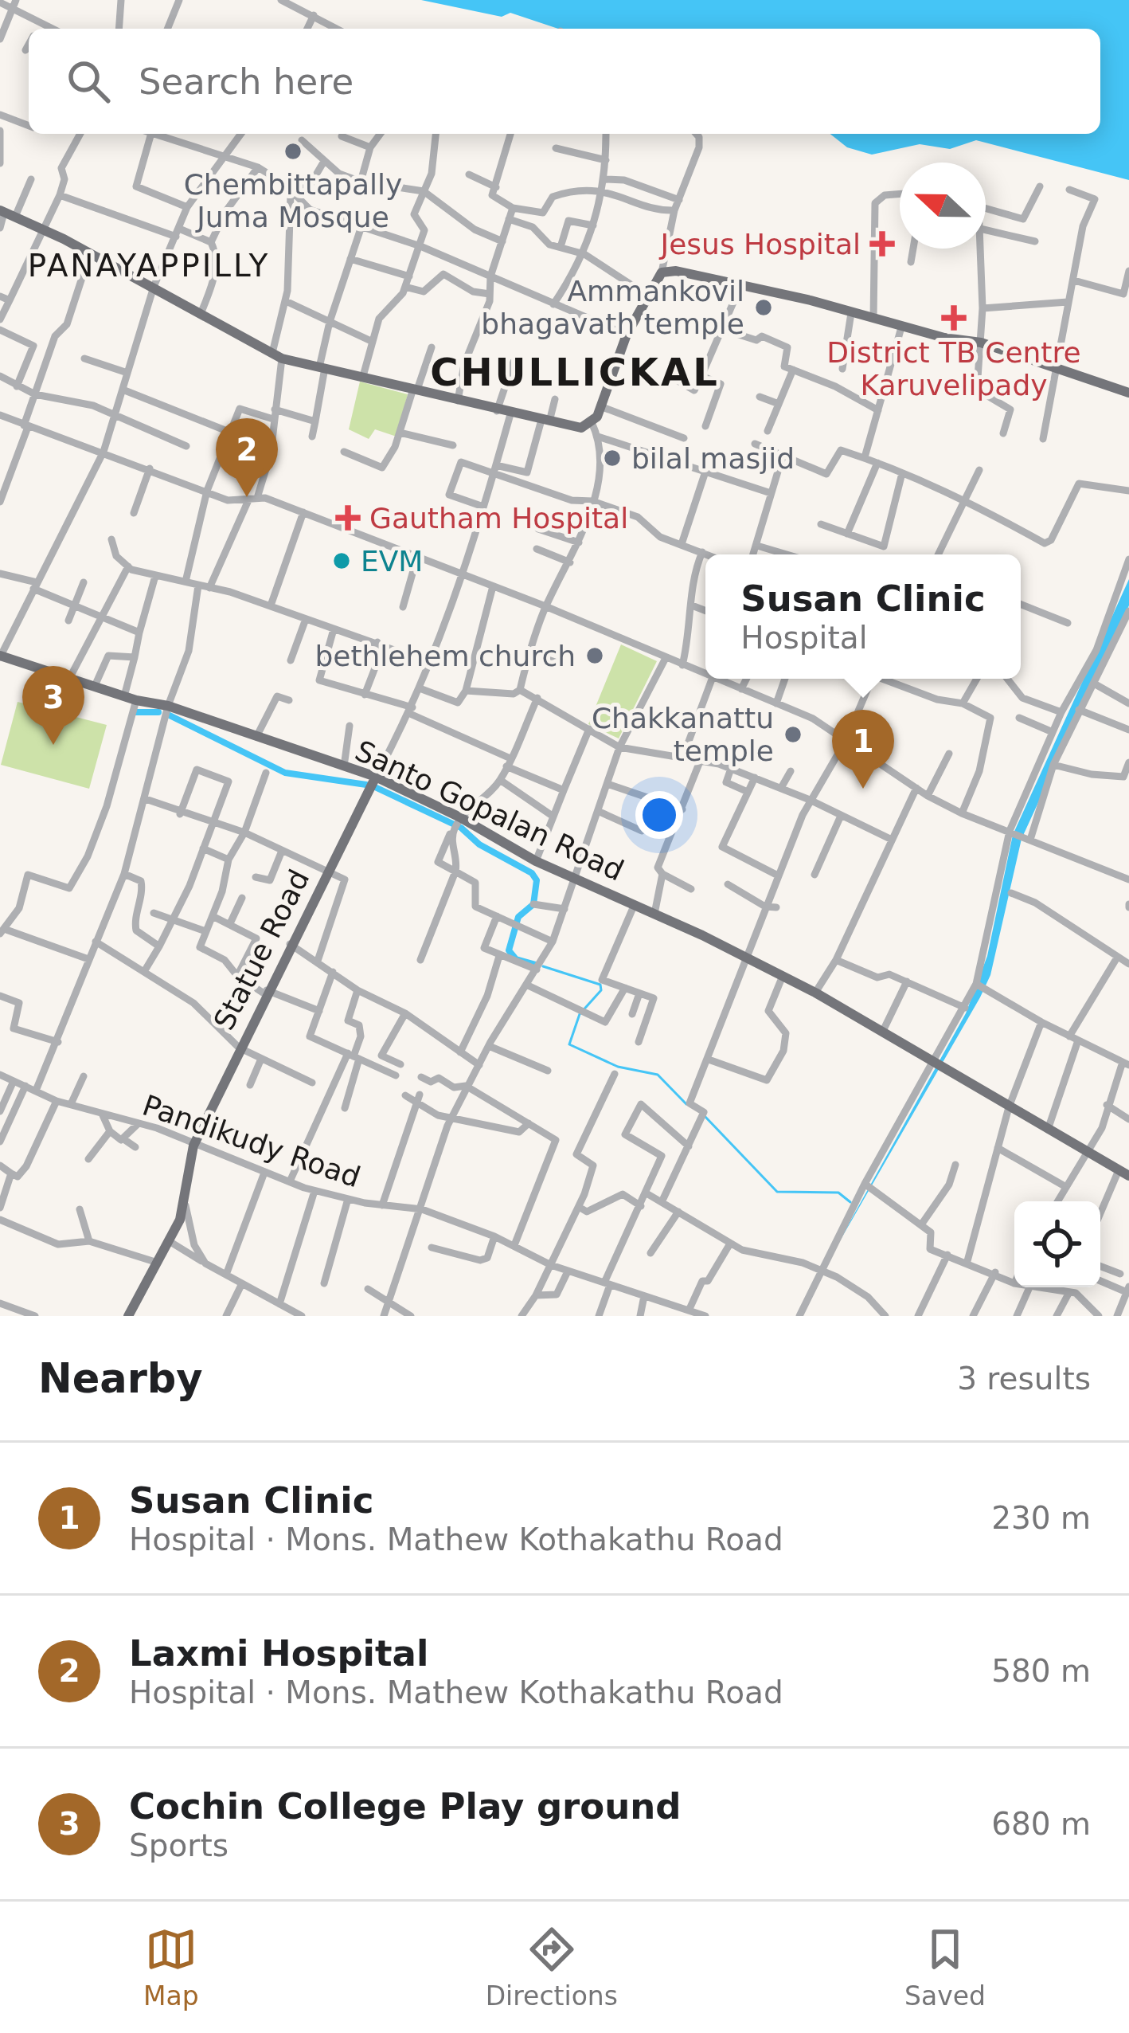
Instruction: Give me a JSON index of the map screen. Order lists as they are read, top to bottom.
{
  "streets": {
    "main road": ["Santo Gopalan Road", "Statue Road"],
    "street": ["Pandikudy Road"]
  },
  "crossings": [
    ["Santo Gopalan Road", "Statue Road"],
    ["Statue Road", "Pandikudy Road"]
  ],
  "districts": ["PANAYAPPILLY", "CHULLICKAL"],
  "places": {
    "other": [
      "Chembittapally Juma Mosque",
      "Ammankovil bhagavath temple",
      "bilal masjid",
      "EVM",
      "bethlehem church",
      "Chakkanattu temple"
    ],
    "health": ["Jesus Hospital", "District TB Centre Karuvelipady", "Gautham Hospital"]
  },
  "north": "left",
  "page": {
    "search": "Search here",
    "pins": ["2", "3", "1"],
    "popup": ["Susan Clinic", "Hospital"],
    "heading": ["Nearby", "3 results"],
    "list": [
      {
        "mark": "1",
        "name": "Susan Clinic",
        "note": "Hospital · Mons. Mathew Kothakathu Road",
        "value": "230 m"
      },
      {
        "mark": "2",
        "name": "Laxmi Hospital",
        "note": "Hospital · Mons. Mathew Kothakathu Road",
        "value": "580 m"
      },
      {
        "mark": "3",
        "name": "Cochin College Play ground",
        "note": "Sports",
        "value": "680 m"
      }
    ],
    "nav": ["Map", "Directions", "Saved"]
  }
}
